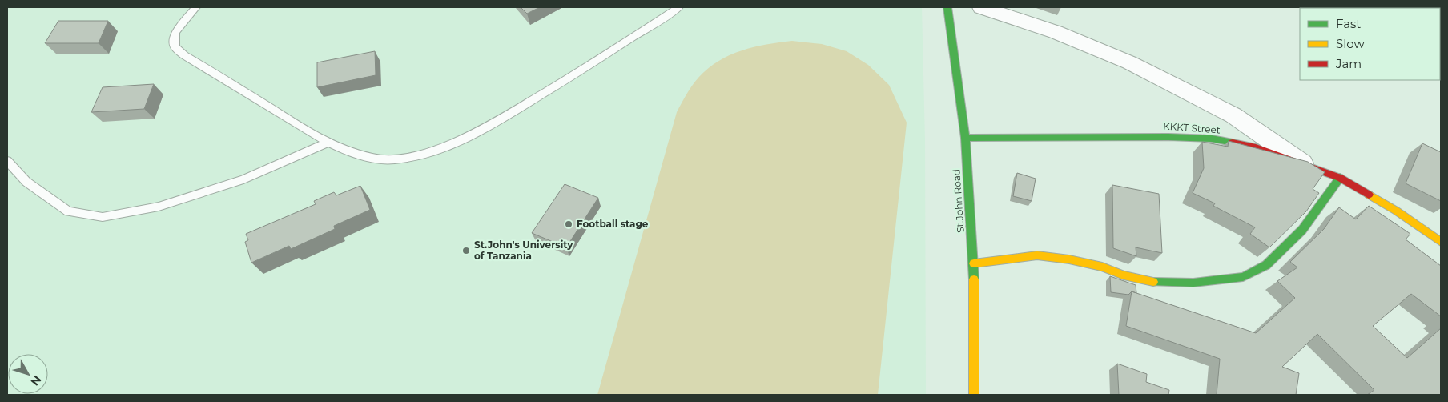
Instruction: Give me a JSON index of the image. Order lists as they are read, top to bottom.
{
  "streets": {
    "street": ["KKKT Street", "St.John Road"]
  },
  "crossings": [
    ["KKKT Street", "St.John Road"]
  ],
  "places": ["Football stage", "St.John's University of Tanzania"],
  "legend": ["Fast", "Slow", "Jam"],
  "north": "bottom right"
}
